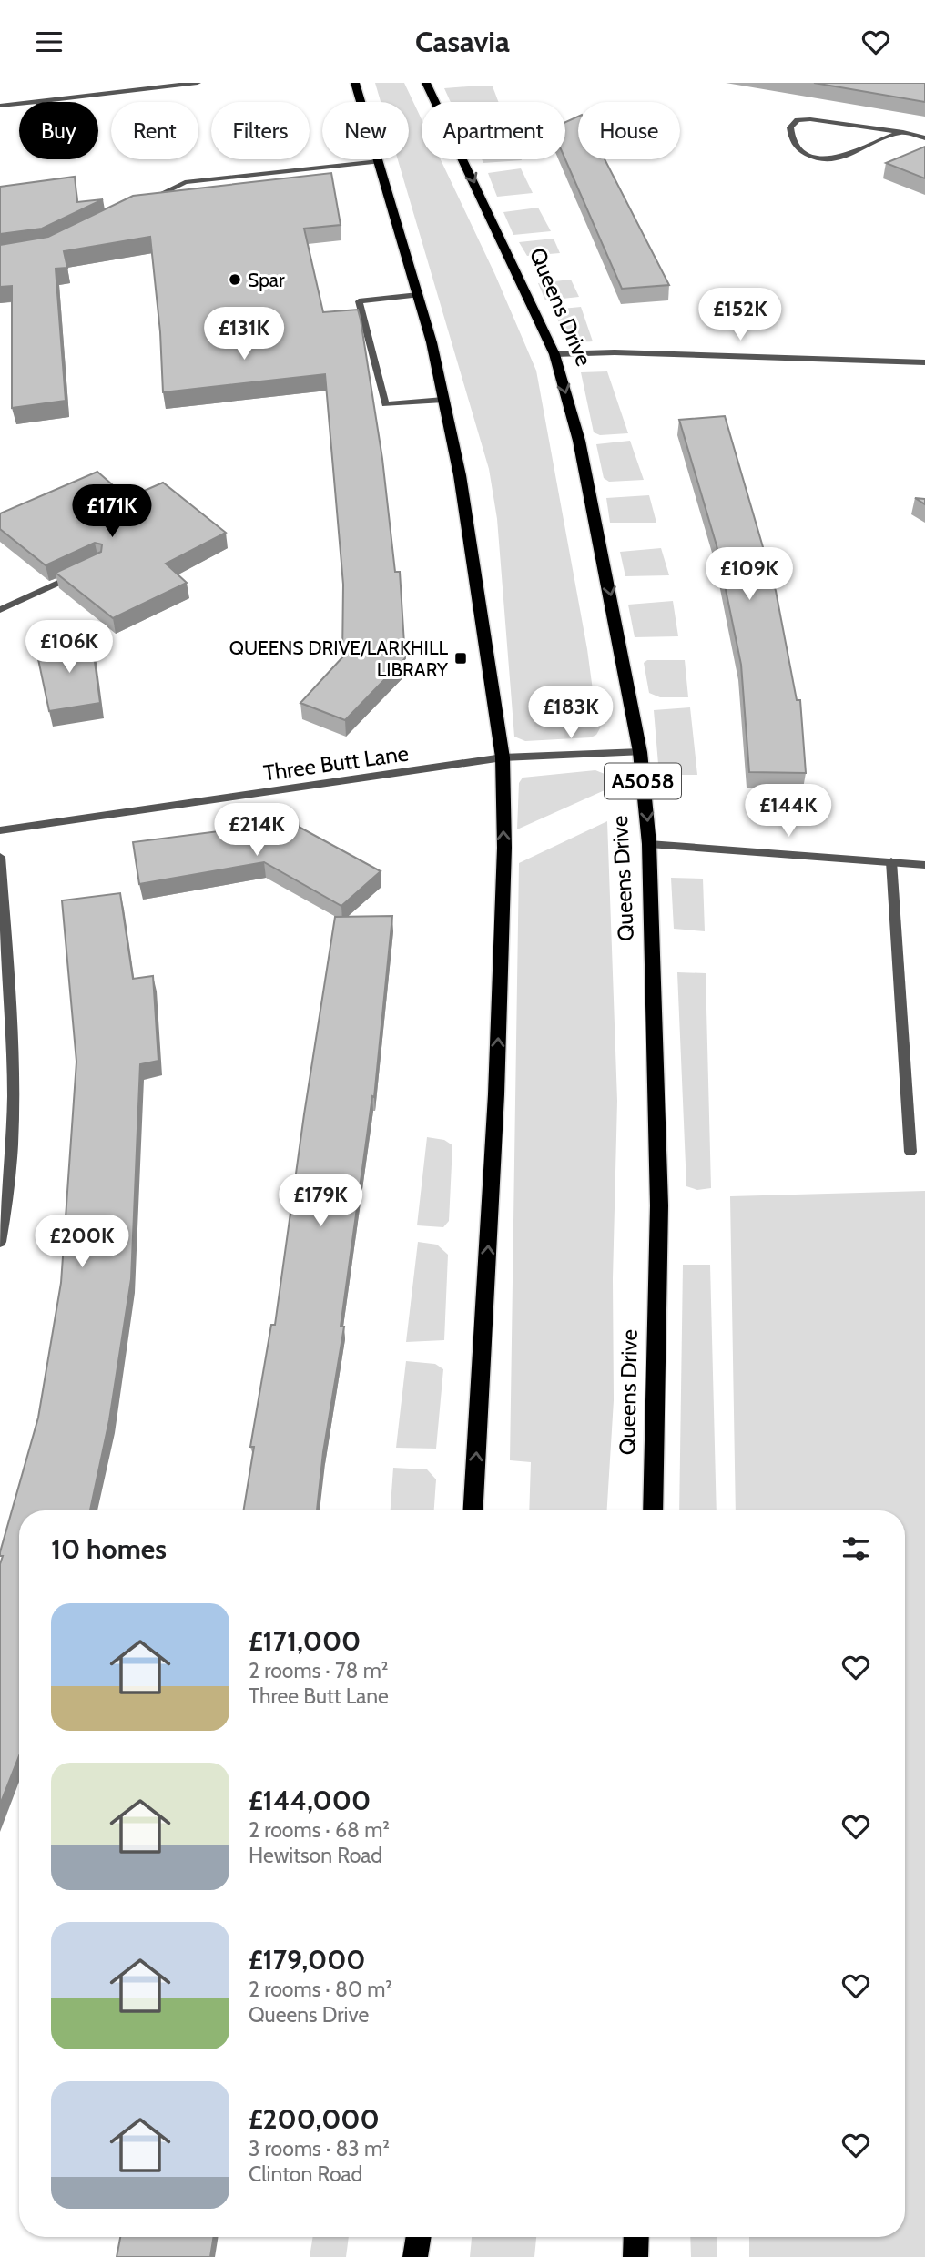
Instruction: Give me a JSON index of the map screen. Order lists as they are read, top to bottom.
{
  "streets": {
    "highway": ["Queens Drive", "A5058"],
    "street": ["Three Butt Lane"]
  },
  "crossings": [
    ["Queens Drive", "Three Butt Lane"]
  ],
  "places": {
    "other": ["Spar"],
    "transit": ["QUEENS DRIVE/LARKHILL LIBRARY"]
  },
  "page": {
    "header": "Casavia",
    "chip": [
      "Buy",
      "Rent",
      "Filters",
      "New",
      "Apartment",
      "House"
    ],
    "price": [
      "£152K",
      "£131K",
      "£171K",
      "£109K",
      "£106K",
      "£183K",
      "£144K",
      "£214K",
      "£179K",
      "£200K"
    ],
    "heading": "10 homes",
    "list": [
      {
        "name": "£171,000",
        "note": "2 rooms · 78 m² · Three Butt Lane"
      },
      {
        "name": "£144,000",
        "note": "2 rooms · 68 m² · Hewitson Road"
      },
      {
        "name": "£179,000",
        "note": "2 rooms · 80 m² · Queens Drive"
      },
      {
        "name": "£200,000",
        "note": "3 rooms · 83 m² · Clinton Road"
      }
    ]
  }
}
